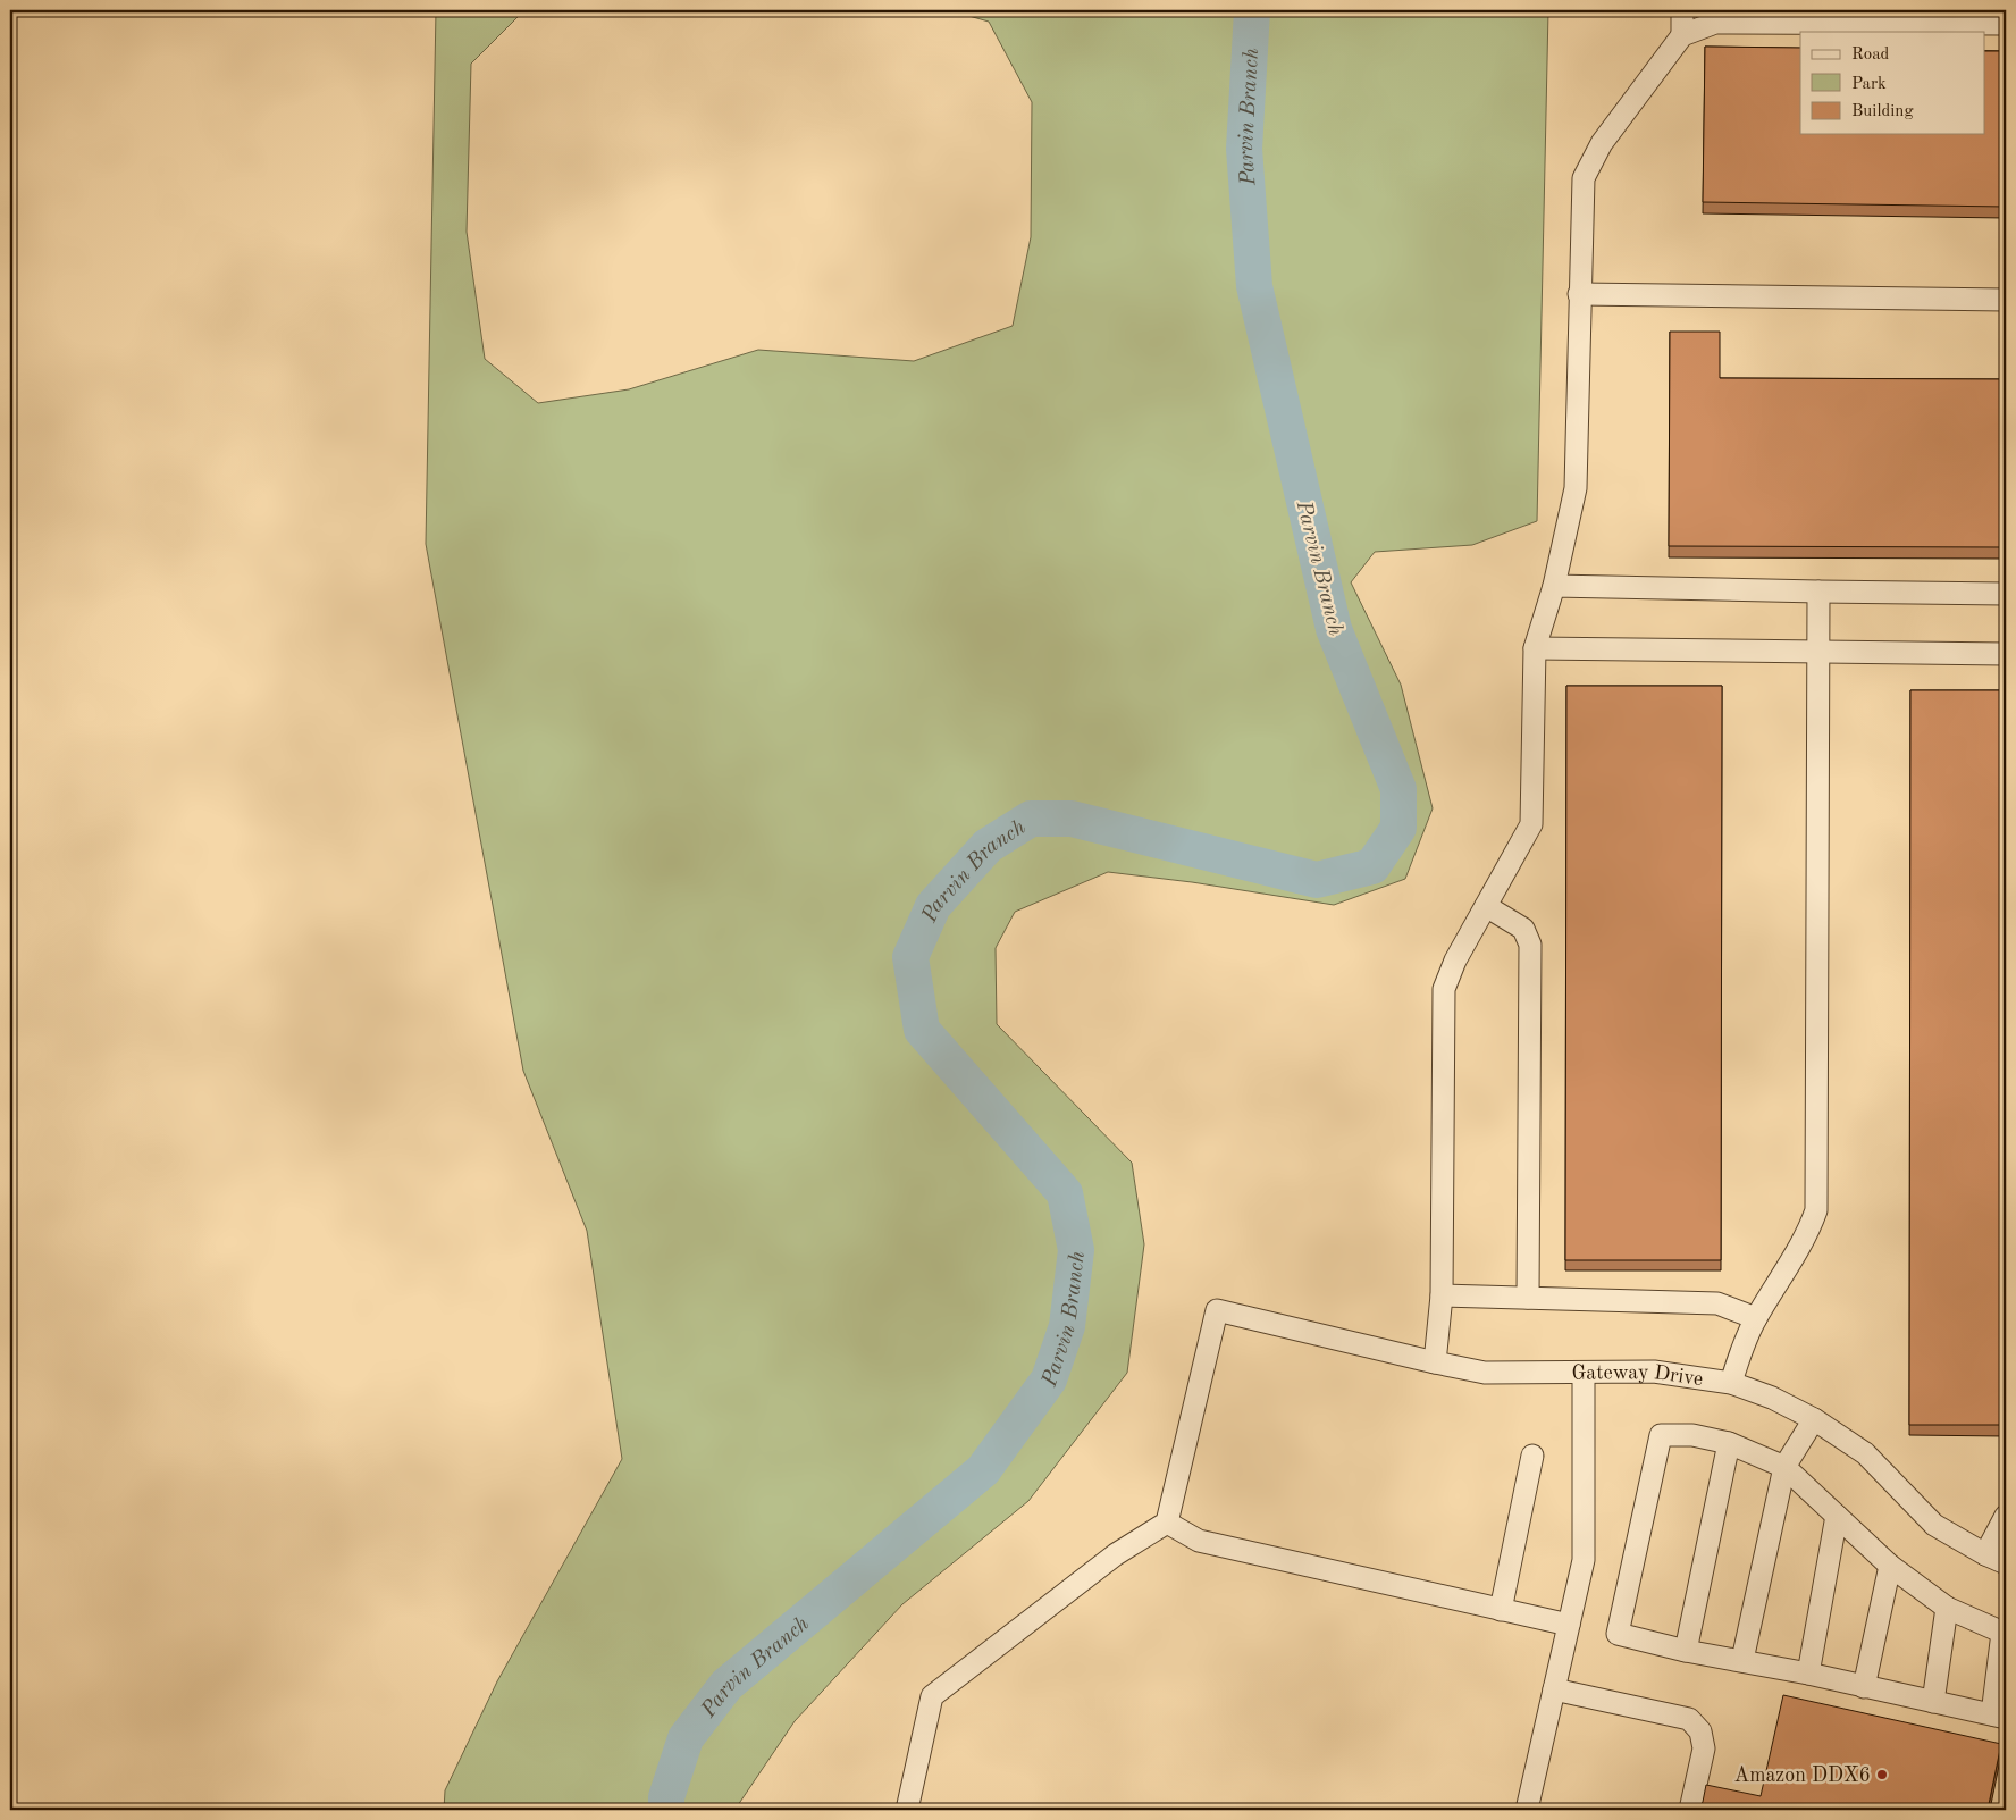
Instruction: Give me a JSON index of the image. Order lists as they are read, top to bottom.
{
  "streets": {
    "street": ["Gateway Drive"]
  },
  "water": ["Parvin Branch"],
  "places": ["Amazon DDX6"],
  "legend": ["Road", "Park", "Building"]
}
